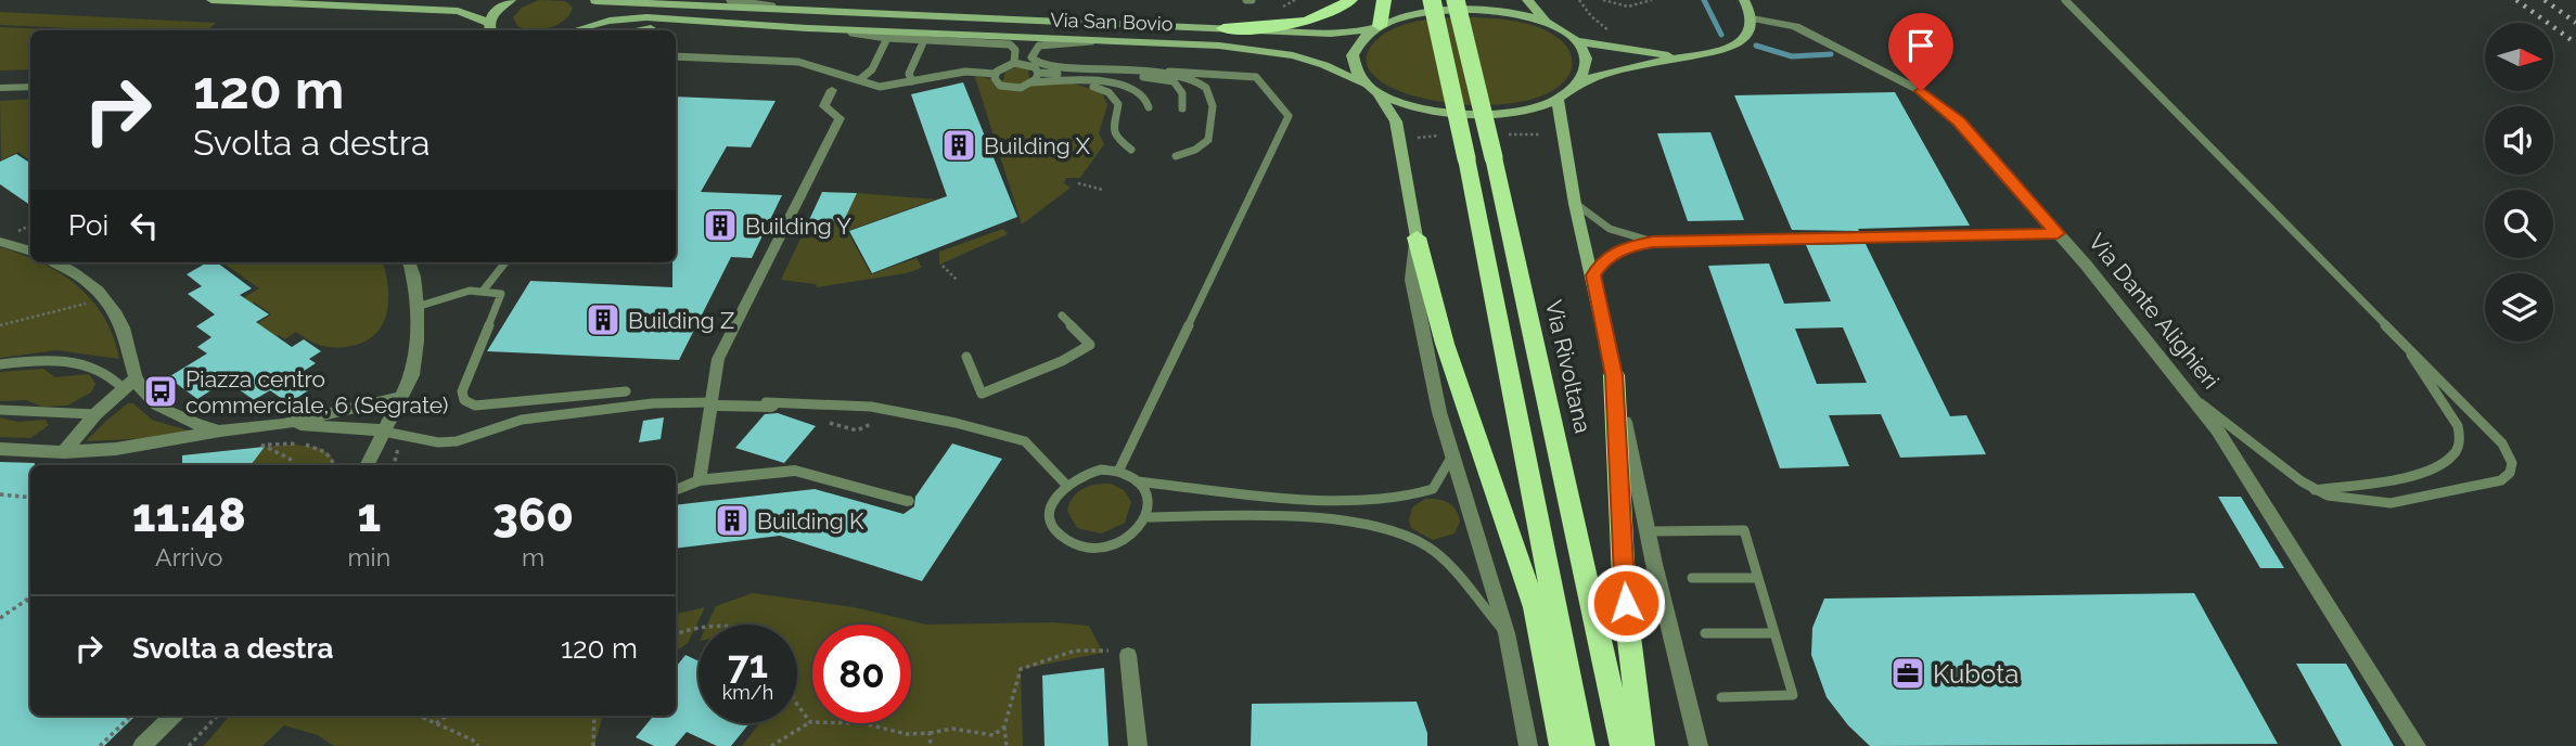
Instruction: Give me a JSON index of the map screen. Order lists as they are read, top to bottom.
{
  "streets": {
    "highway": ["Via Rivoltana"],
    "main road": ["Via San Bovio"],
    "street": ["Via Dante Alighieri"]
  },
  "places": {
    "building": [
      "Building X",
      "Building Y",
      "Building Z",
      "Building K"
    ],
    "bus stop": ["Piazza centro commerciale, 6 (Segrate)"],
    "office": ["Kubota"]
  },
  "north": "right",
  "page": {
    "turn": ["120 m", "Svolta a destra"],
    "then": "Poi",
    "eta": [
      "11:48",
      "Arrivo",
      "1",
      "min",
      "360",
      "m"
    ],
    "list": [
      {
        "name": "Svolta a destra",
        "value": "120 m"
      }
    ],
    "speed": "71 km/h",
    "limit": "80"
  }
}
